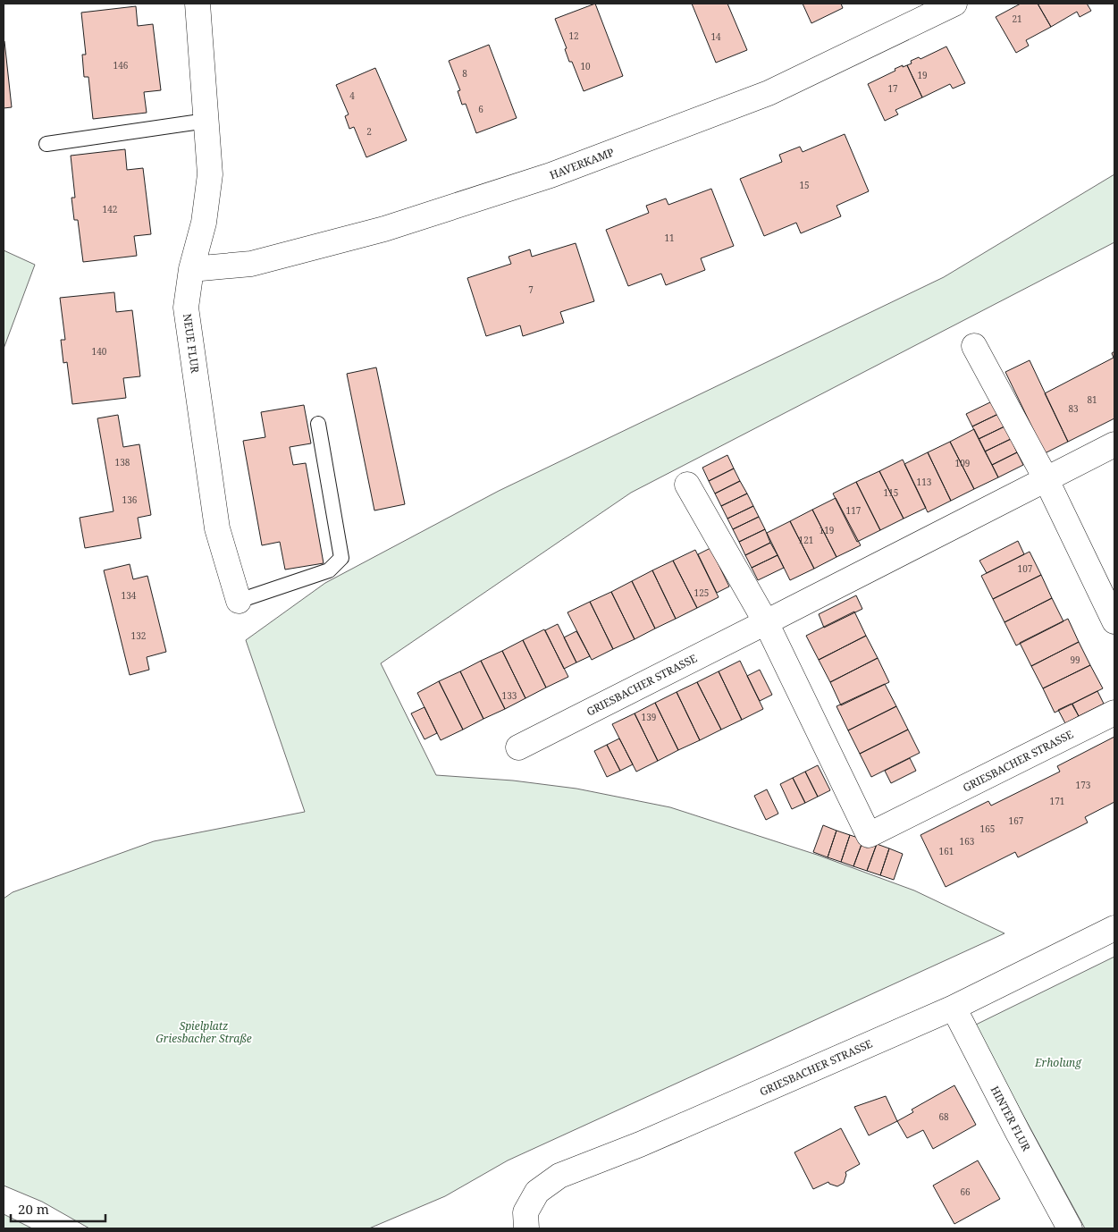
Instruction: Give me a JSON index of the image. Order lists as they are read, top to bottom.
{
  "streets": {
    "street": [
      "HAVERKAMP",
      "NEUE FLUR",
      "GRIESBACHER STRASSE",
      "HINTER FLUR"
    ]
  },
  "crossings": [
    ["HAVERKAMP", "NEUE FLUR"],
    ["GRIESBACHER STRASSE", "HINTER FLUR"]
  ],
  "parks": ["Spielplatz Griesbacher Straße", "Erholung"],
  "house_numbers": [
    "21",
    "12",
    "14",
    "146",
    "10",
    "8",
    "19",
    "17",
    "4",
    "6",
    "2",
    "15",
    "142",
    "11",
    "7",
    "140",
    "81",
    "83",
    "138",
    "109",
    "113",
    "115",
    "136",
    "117",
    "119",
    "121",
    "107",
    "125",
    "134",
    "132",
    "99",
    "133",
    "139",
    "173",
    "171",
    "167",
    "165",
    "163",
    "161",
    "68",
    "66"
  ],
  "scale_bar": "20 m"
}
